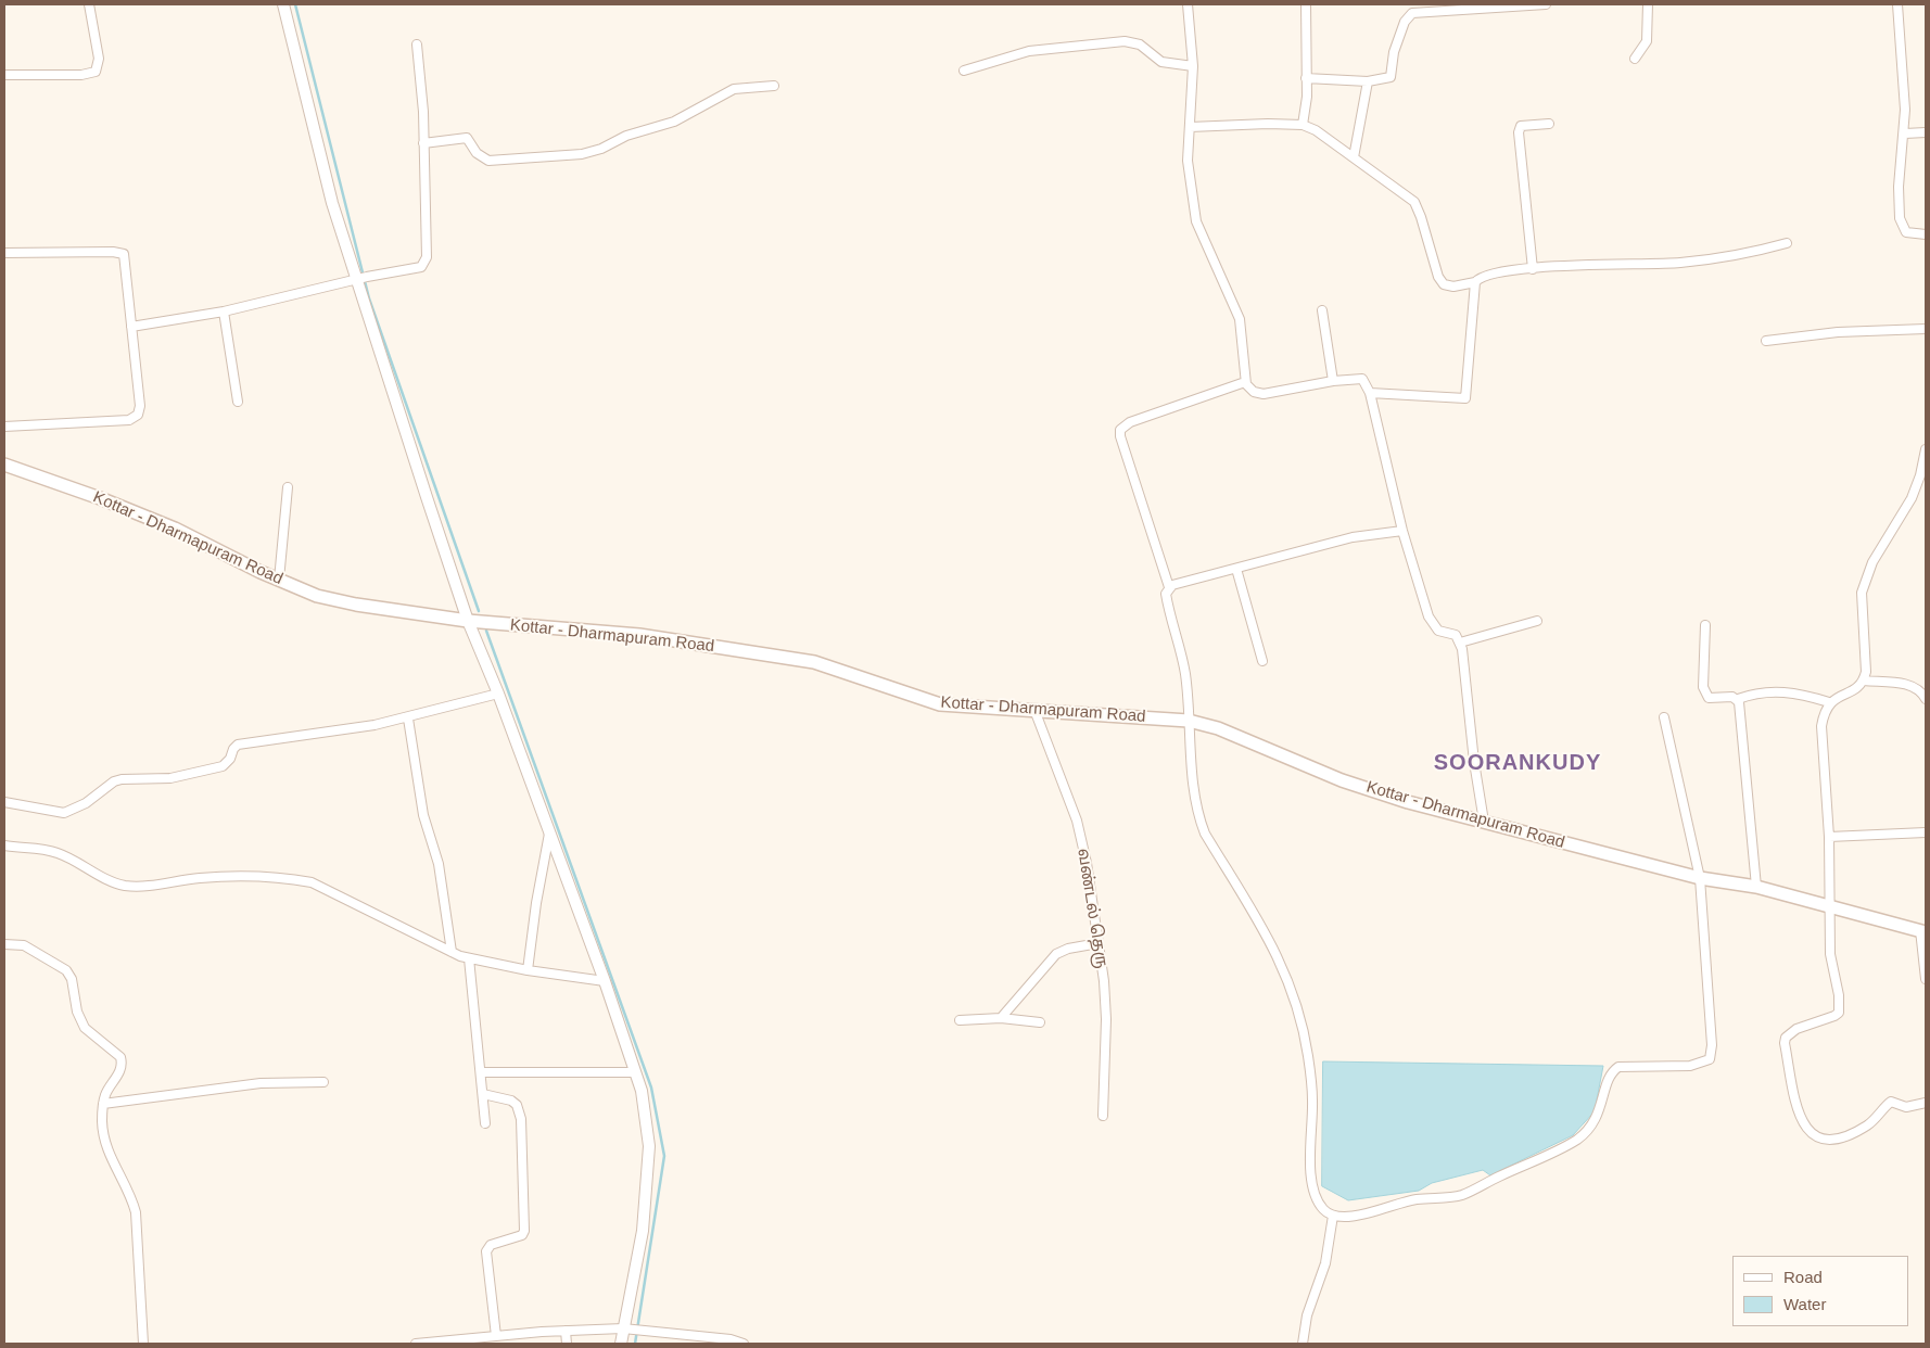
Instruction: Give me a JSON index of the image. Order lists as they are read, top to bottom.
{
  "streets": {
    "main road": ["Kottar - Dharmapuram Road"],
    "street": ["வண்டல் தெரு"]
  },
  "crossings": [
    ["Kottar - Dharmapuram Road", "வண்டல் தெரு"]
  ],
  "districts": ["SOORANKUDY"],
  "legend": ["Road", "Water"]
}
